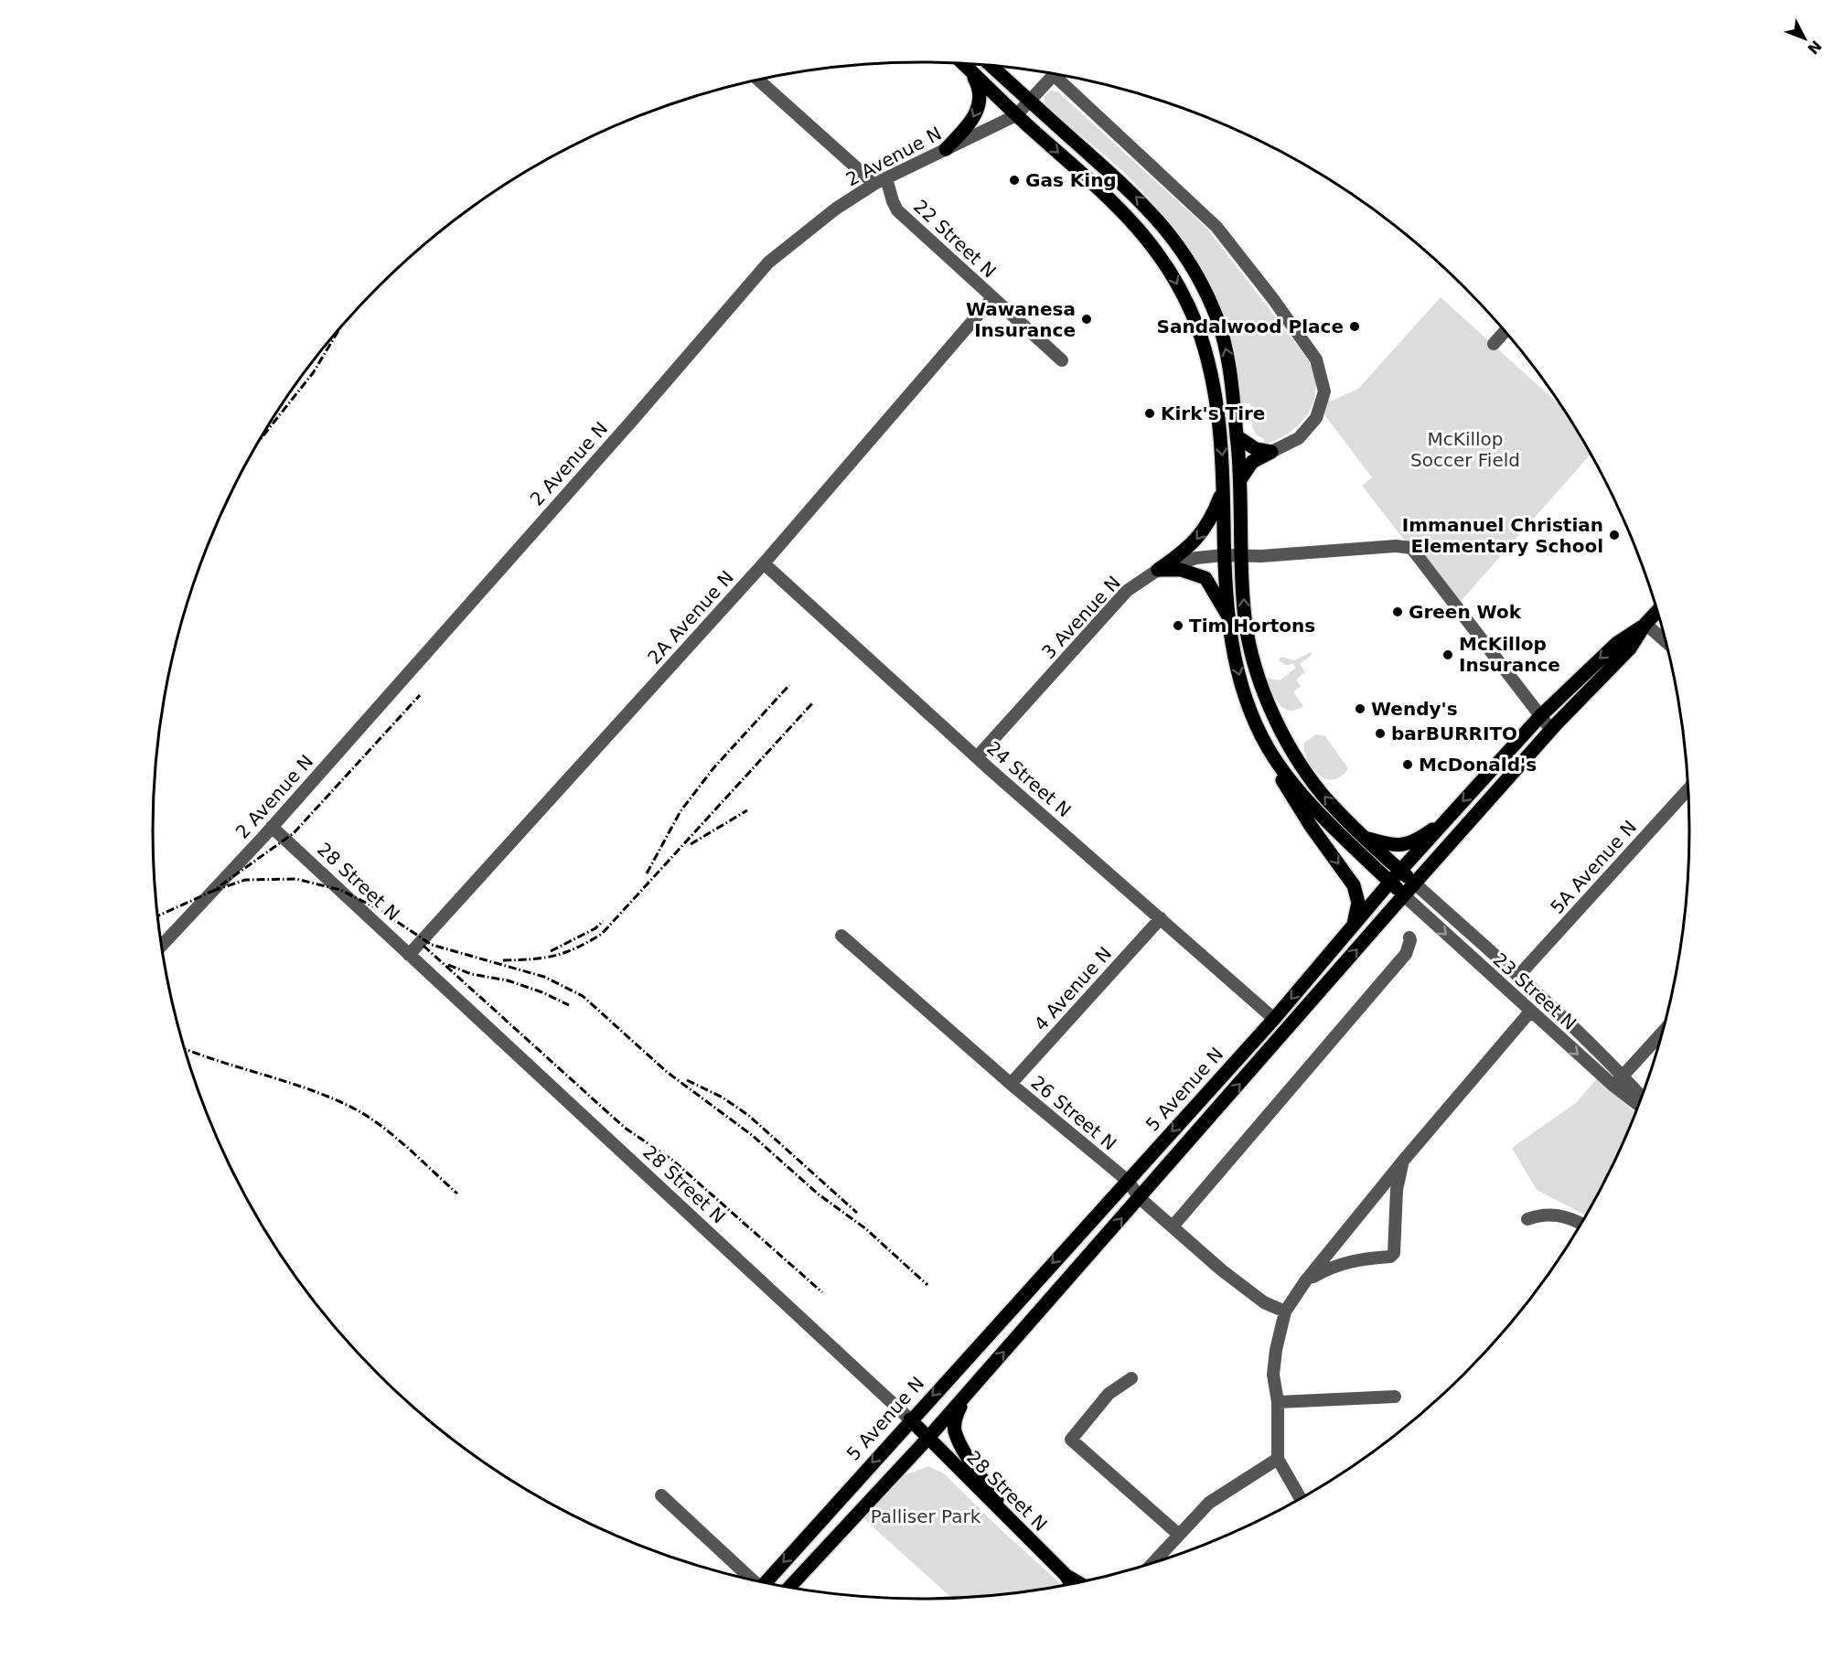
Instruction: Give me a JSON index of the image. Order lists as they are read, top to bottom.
{
  "streets": {
    "main road": ["28 Street N", "5 Avenue N"],
    "street": [
      "2 Avenue N",
      "22 Street N",
      "2A Avenue N",
      "3 Avenue N",
      "24 Street N",
      "5A Avenue N",
      "4 Avenue N",
      "23 Street N",
      "26 Street N"
    ]
  },
  "crossings": [
    ["2 Avenue N", "22 Street N"],
    ["2 Avenue N", "28 Street N"],
    ["22 Street N", "2A Avenue N"],
    ["2A Avenue N", "24 Street N"],
    ["2A Avenue N", "28 Street N"],
    ["3 Avenue N", "24 Street N"],
    ["3 Avenue N", "5 Avenue N"],
    ["24 Street N", "4 Avenue N"],
    ["24 Street N", "5 Avenue N"],
    ["5A Avenue N", "23 Street N"],
    ["28 Street N", "5 Avenue N"],
    ["4 Avenue N", "26 Street N"],
    ["23 Street N", "5 Avenue N"],
    ["5 Avenue N", "26 Street N"]
  ],
  "parks": ["McKillop Soccer Field", "Palliser Park"],
  "places": [
    "Gas King",
    "Wawanesa Insurance",
    "Sandalwood Place",
    "Kirk's Tire",
    "Immanuel Christian Elementary School",
    "Green Wok",
    "Tim Hortons",
    "McKillop Insurance",
    "Wendy's",
    "barBURRITO",
    "McDonald's"
  ],
  "north": "bottom right"
}
